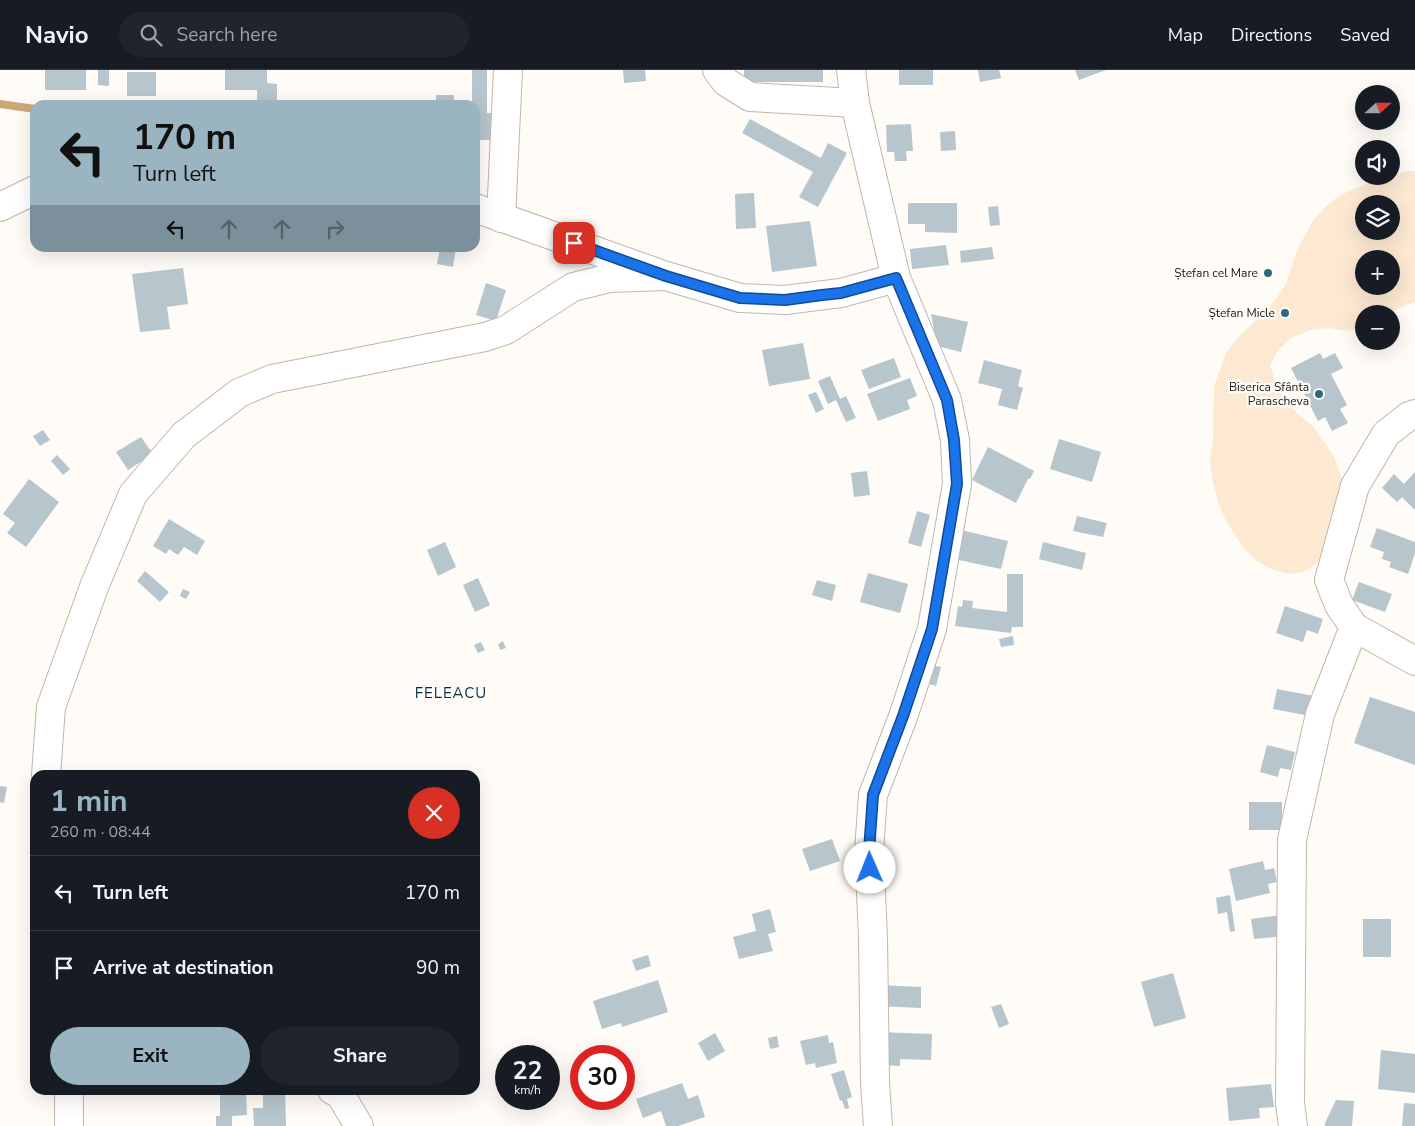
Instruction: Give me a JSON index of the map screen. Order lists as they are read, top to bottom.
{
  "districts": ["FELEACU"],
  "places": ["Ștefan cel Mare", "Ștefan Micle", "Biserica Sfânta Parascheva"],
  "north": "right",
  "page": {
    "header": "Navio",
    "search": "Search here",
    "nav": ["Map", "Directions", "Saved"],
    "map_buttons": ["+", "−"],
    "turn": ["170 m", "Turn left"],
    "heading": ["1 min", "260 m · 08:44"],
    "list": [
      {
        "name": "Turn left",
        "value": "170 m"
      },
      {
        "name": "Arrive at destination",
        "value": "90 m"
      }
    ],
    "buttons": ["Exit", "Share"],
    "speed": "22 km/h",
    "limit": "30"
  }
}
